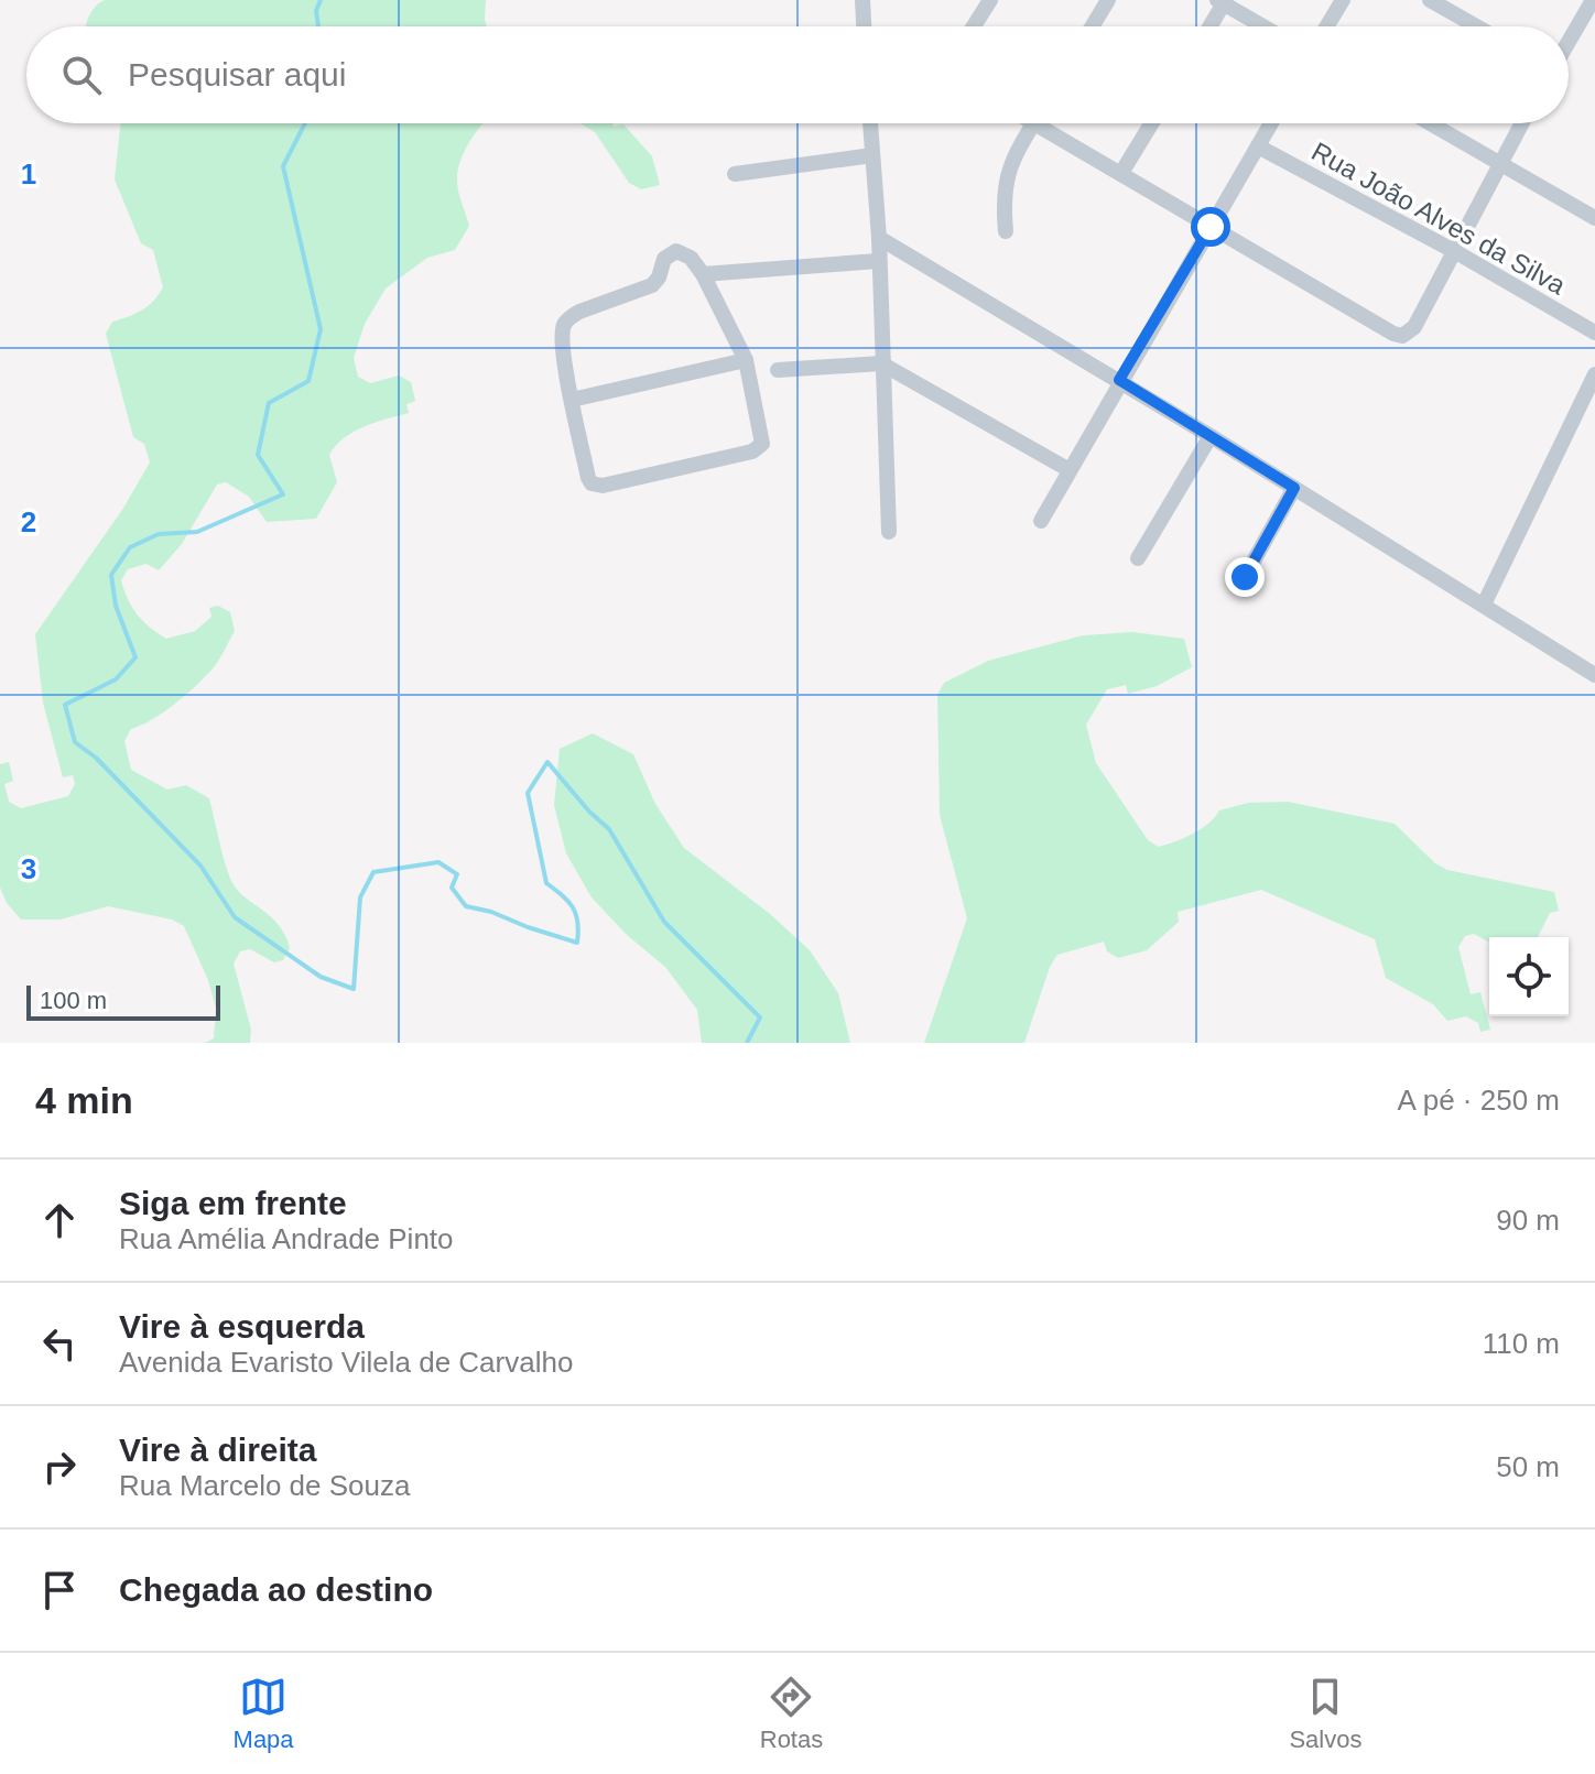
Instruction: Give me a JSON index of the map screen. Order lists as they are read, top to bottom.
{
  "streets": {
    "street": ["Rua João Alves da Silva"]
  },
  "scale_bar": "100 m",
  "page": {
    "search": "Pesquisar aqui",
    "scale": "100 m",
    "heading": ["4 min", "A pé · 250 m"],
    "list": [
      ["Siga em frente", "Rua Amélia Andrade Pinto", "90 m"],
      ["Vire à esquerda", "Avenida Evaristo Vilela de Carvalho", "110 m"],
      ["Vire à direita", "Rua Marcelo de Souza", "50 m"],
      "Chegada ao destino"
    ],
    "nav": ["Mapa", "Rotas", "Salvos"]
  },
  "grid": {
    "rows": ["1", "2", "3"]
  }
}
